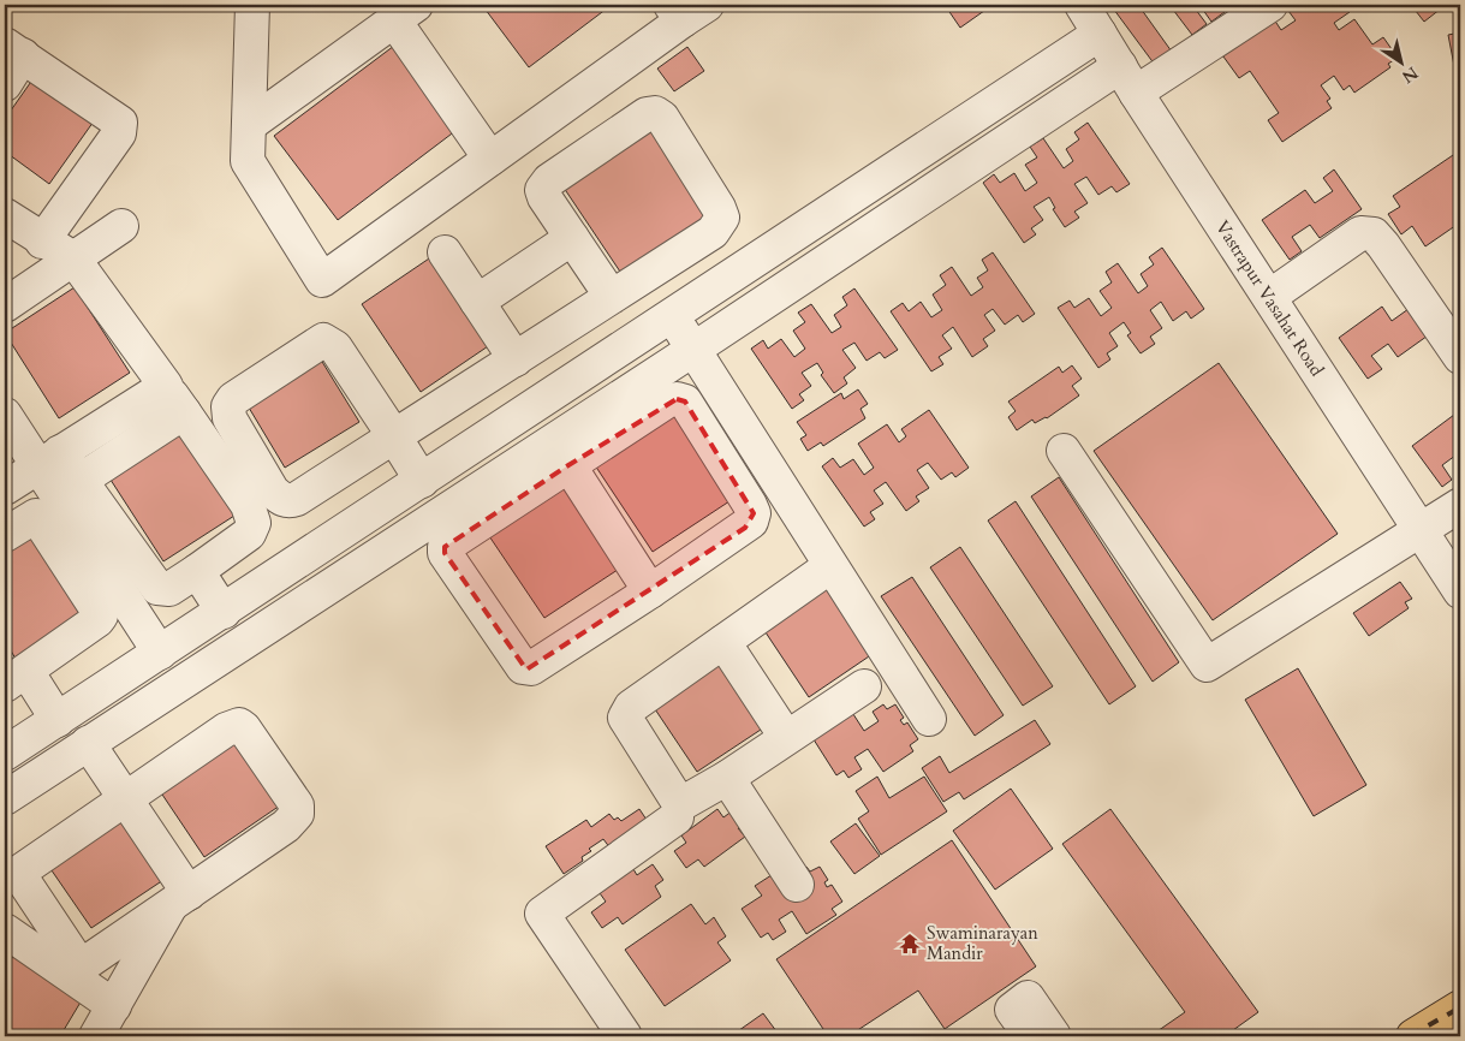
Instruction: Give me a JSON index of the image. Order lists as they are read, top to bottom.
{
  "streets": {
    "street": ["Vastrapur Vasahat Road"]
  },
  "places": {
    "temple": ["Swaminarayan Mandir"]
  },
  "north": "bottom right"
}
